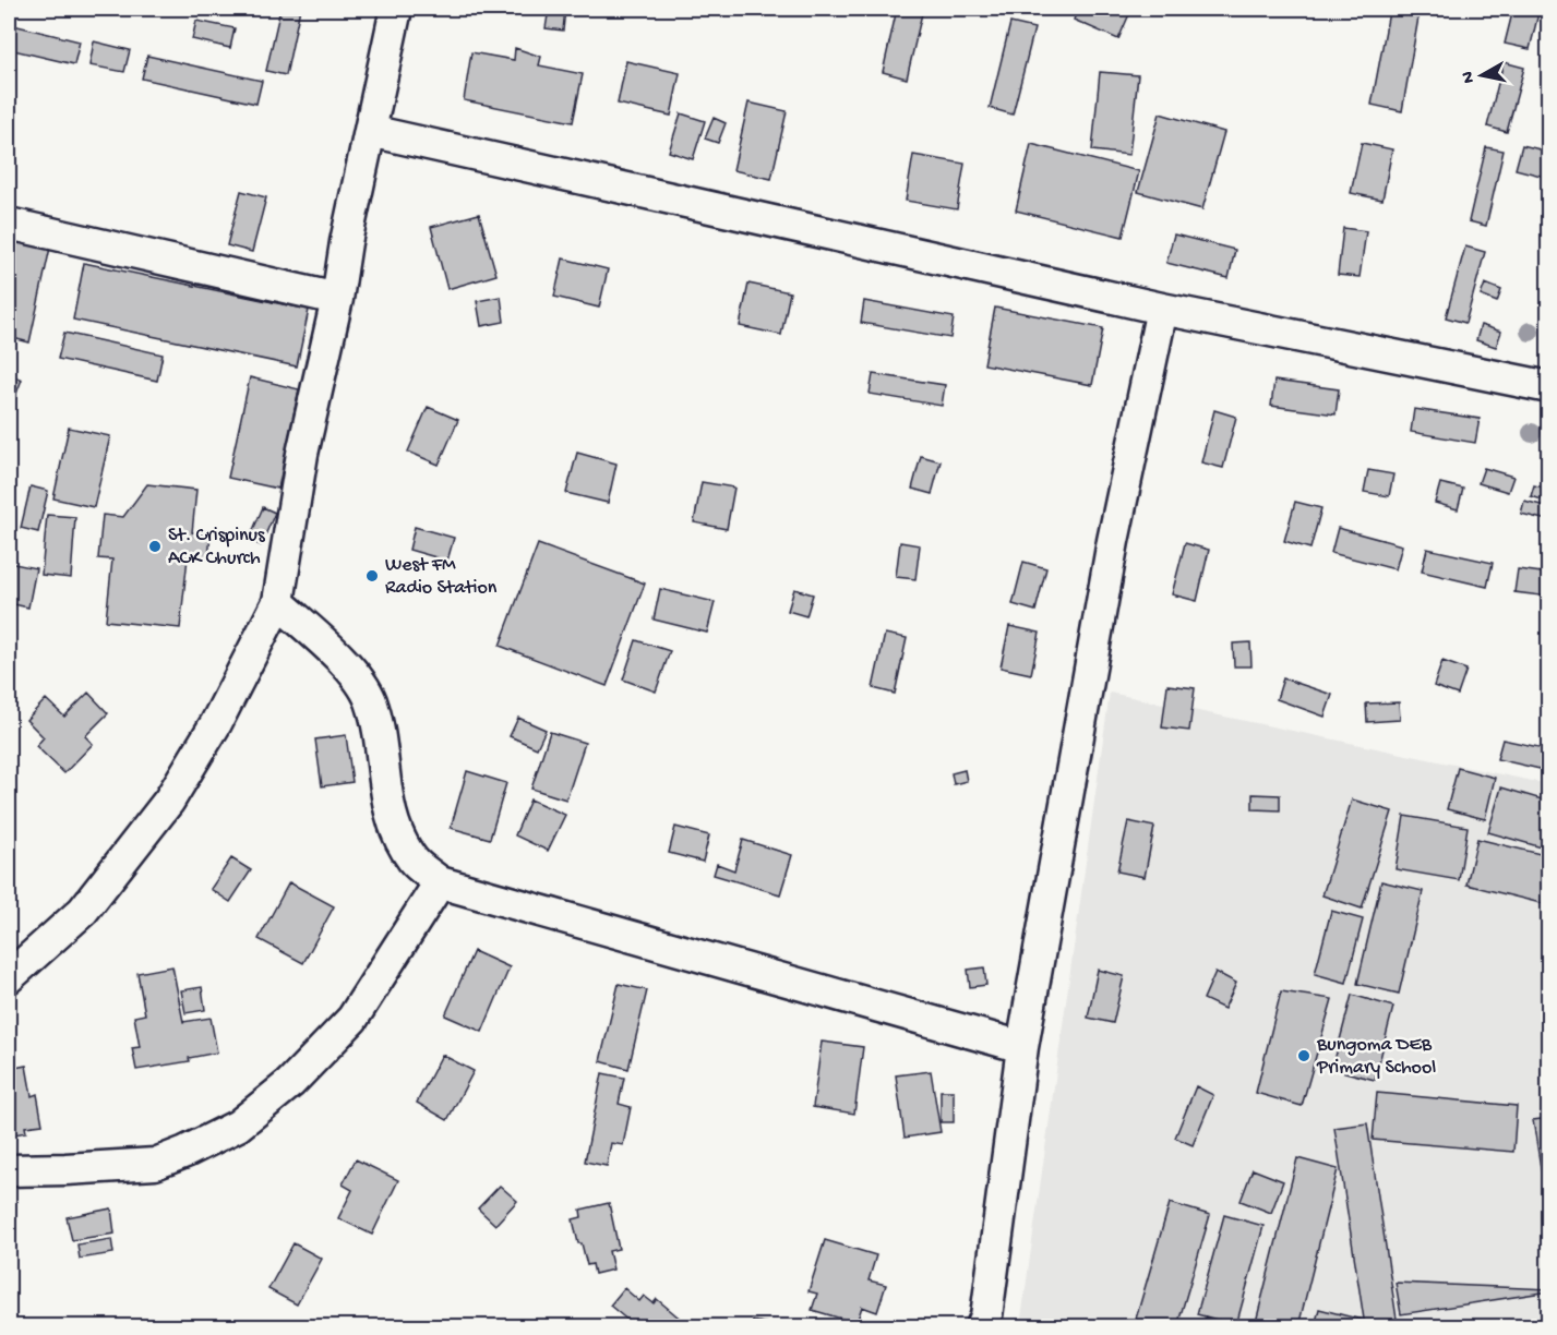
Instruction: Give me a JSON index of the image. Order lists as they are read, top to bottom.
{
  "places": ["St. Crispinus ACK Church", "West FM Radio Station", "Bungoma DEB Primary School"],
  "north": "left"
}
